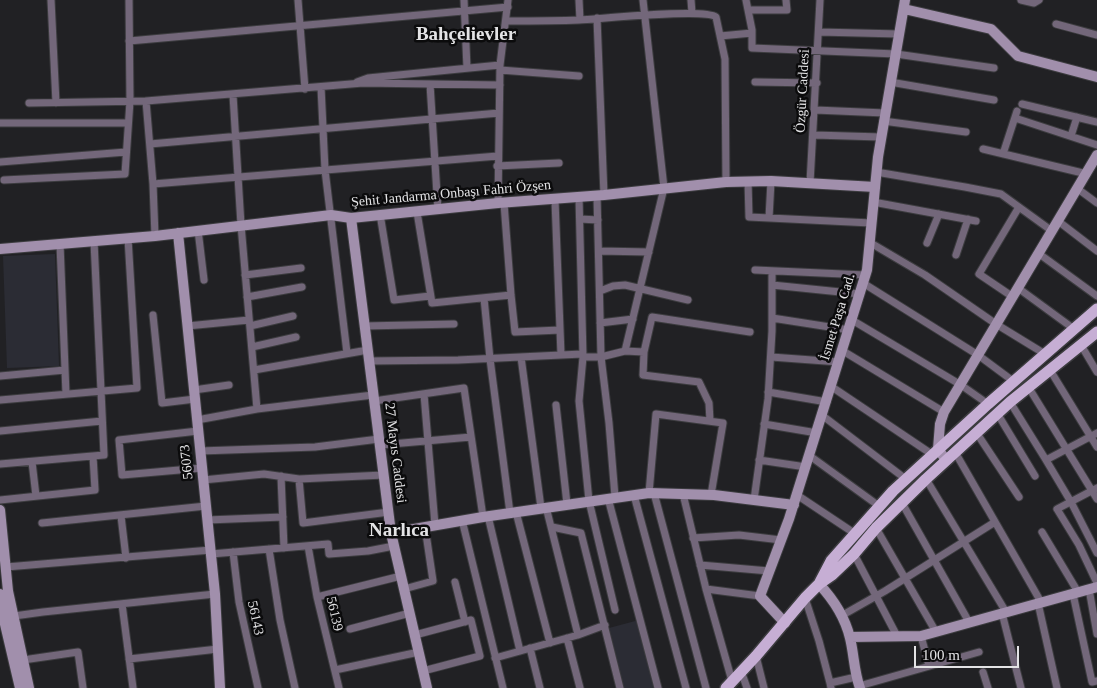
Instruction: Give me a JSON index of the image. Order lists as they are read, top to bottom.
{
  "streets": {
    "street": [
      "Özgür Caddesi",
      "Şehit Jandarma Onbaşı Fahri Özşen",
      "İsmet Paşa Cad.",
      "27 Mayıs Caddesi",
      "56073",
      "56139",
      "56143"
    ]
  },
  "crossings": [
    ["Özgür Caddesi", "Şehit Jandarma Onbaşı Fahri Özşen"],
    ["Şehit Jandarma Onbaşı Fahri Özşen", "İsmet Paşa Cad."],
    ["Şehit Jandarma Onbaşı Fahri Özşen", "27 Mayıs Caddesi"],
    ["Şehit Jandarma Onbaşı Fahri Özşen", "56073"]
  ],
  "districts": ["Bahçelievler", "Narlıca"],
  "scale_bar": "100 m"
}
